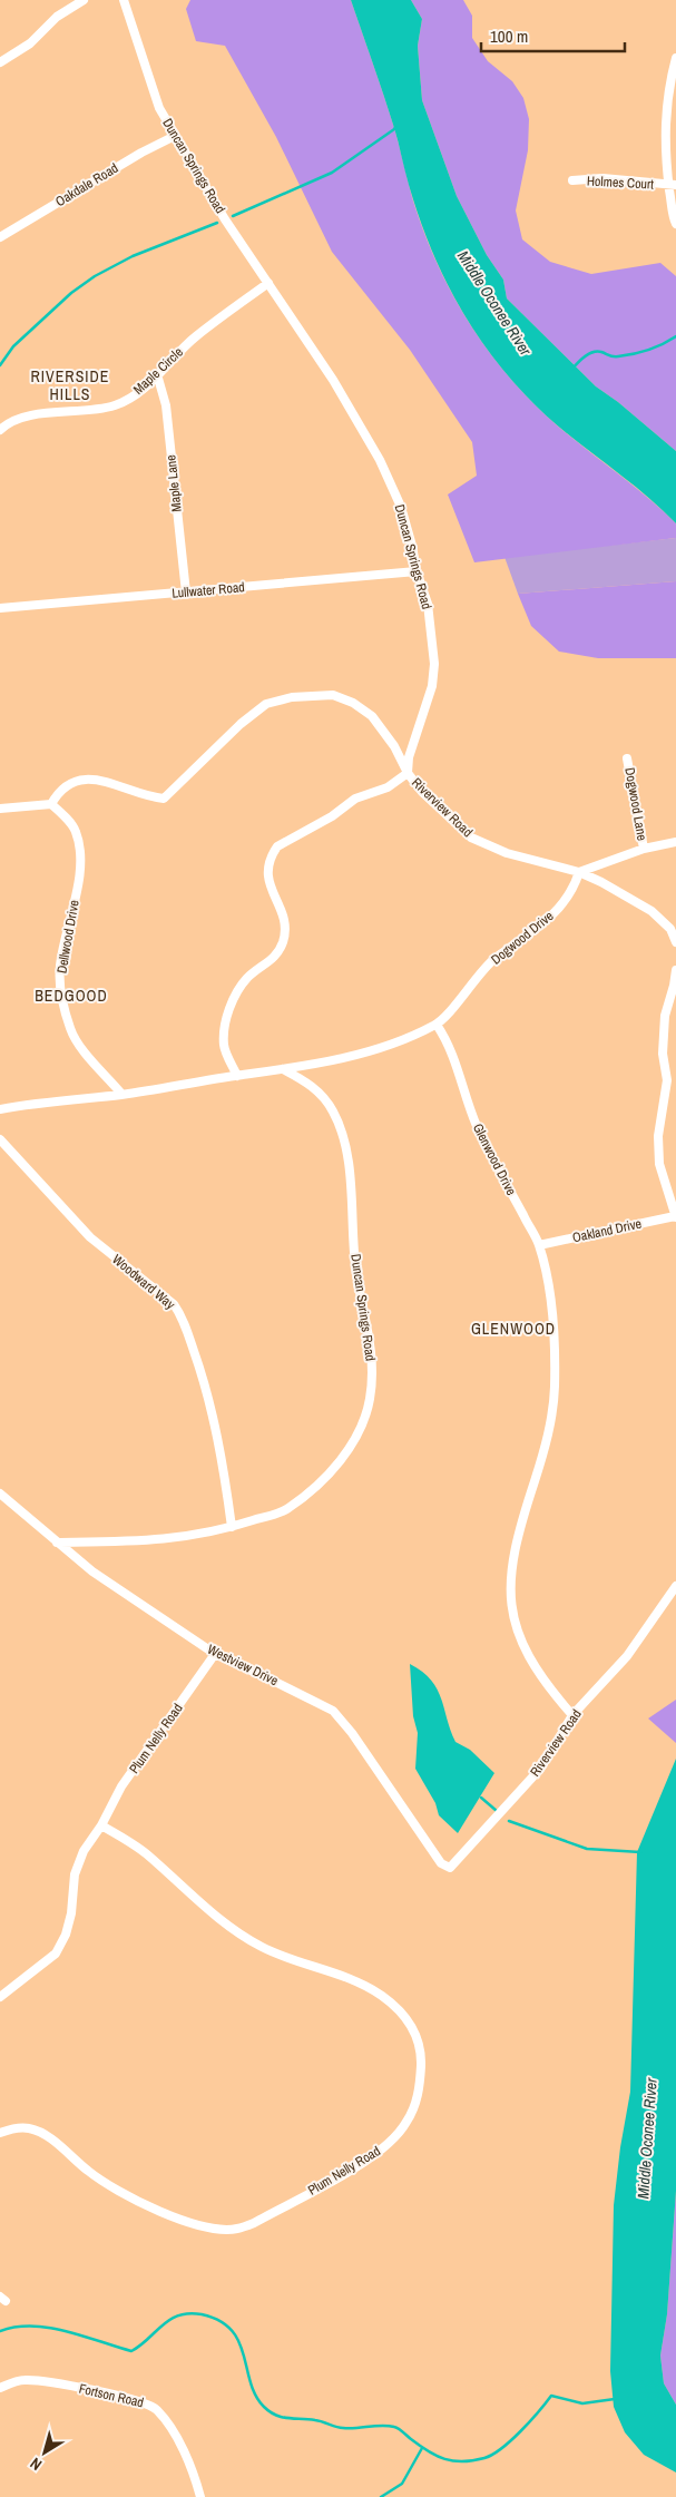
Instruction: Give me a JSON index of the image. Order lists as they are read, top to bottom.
{
  "streets": {
    "street": [
      "Duncan Springs Road",
      "Holmes Court",
      "Oakdale Road",
      "Maple Circle",
      "Maple Lane",
      "Lullwater Road",
      "Dogwood Lane",
      "Riverview Road",
      "Dellwood Drive",
      "Dogwood Drive",
      "Glenwood Drive",
      "Oakland Drive",
      "Woodward Way",
      "Westview Drive",
      "Plum Nelly Road",
      "Fortson Road"
    ]
  },
  "crossings": [
    ["Duncan Springs Road", "Oakdale Road"],
    ["Duncan Springs Road", "Maple Circle"],
    ["Duncan Springs Road", "Lullwater Road"],
    ["Duncan Springs Road", "Riverview Road"],
    ["Duncan Springs Road", "Woodward Way"],
    ["Duncan Springs Road", "Westview Drive"],
    ["Maple Circle", "Maple Lane"],
    ["Maple Lane", "Lullwater Road"],
    ["Riverview Road", "Dellwood Drive"],
    ["Riverview Road", "Dogwood Drive"],
    ["Riverview Road", "Glenwood Drive"],
    ["Riverview Road", "Westview Drive"],
    ["Dogwood Drive", "Glenwood Drive"],
    ["Glenwood Drive", "Oakland Drive"],
    ["Westview Drive", "Plum Nelly Road"]
  ],
  "districts": ["RIVERSIDE HILLS", "BEDGOOD", "GLENWOOD"],
  "water": ["Middle Oconee River"],
  "scale_bar": "100 m",
  "north": "bottom left"
}
